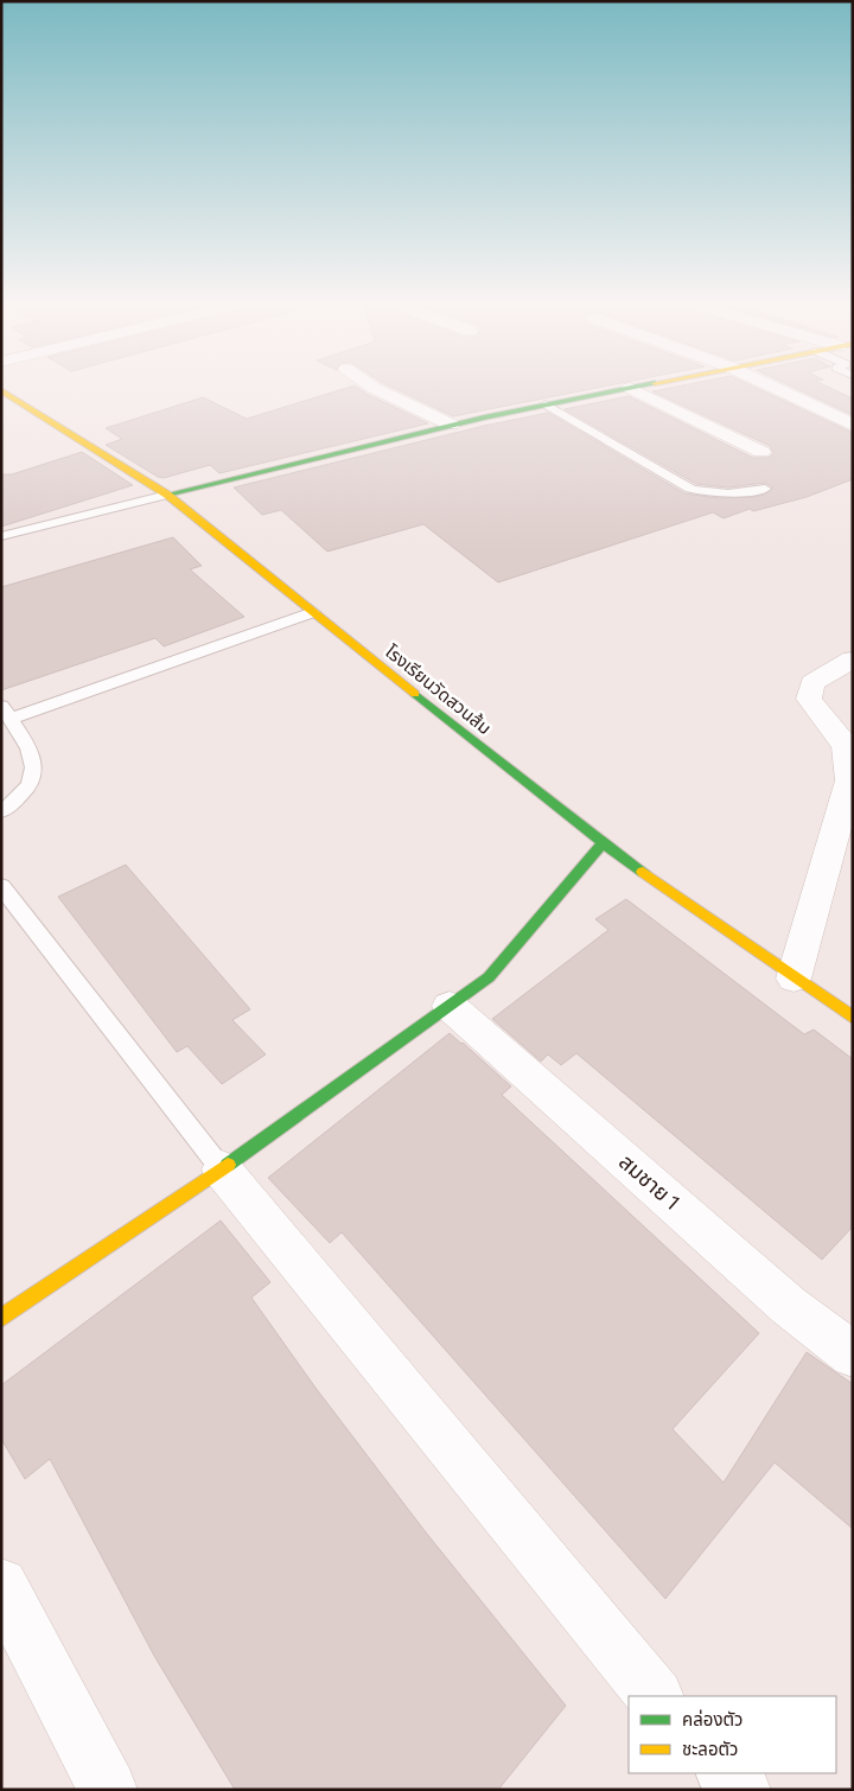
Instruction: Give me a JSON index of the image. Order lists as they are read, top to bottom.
{
  "streets": {
    "street": ["โรงเรียนวัดสวนส้ม", "สมชาย 1"]
  },
  "legend": ["คล่องตัว", "ชะลอตัว"]
}
